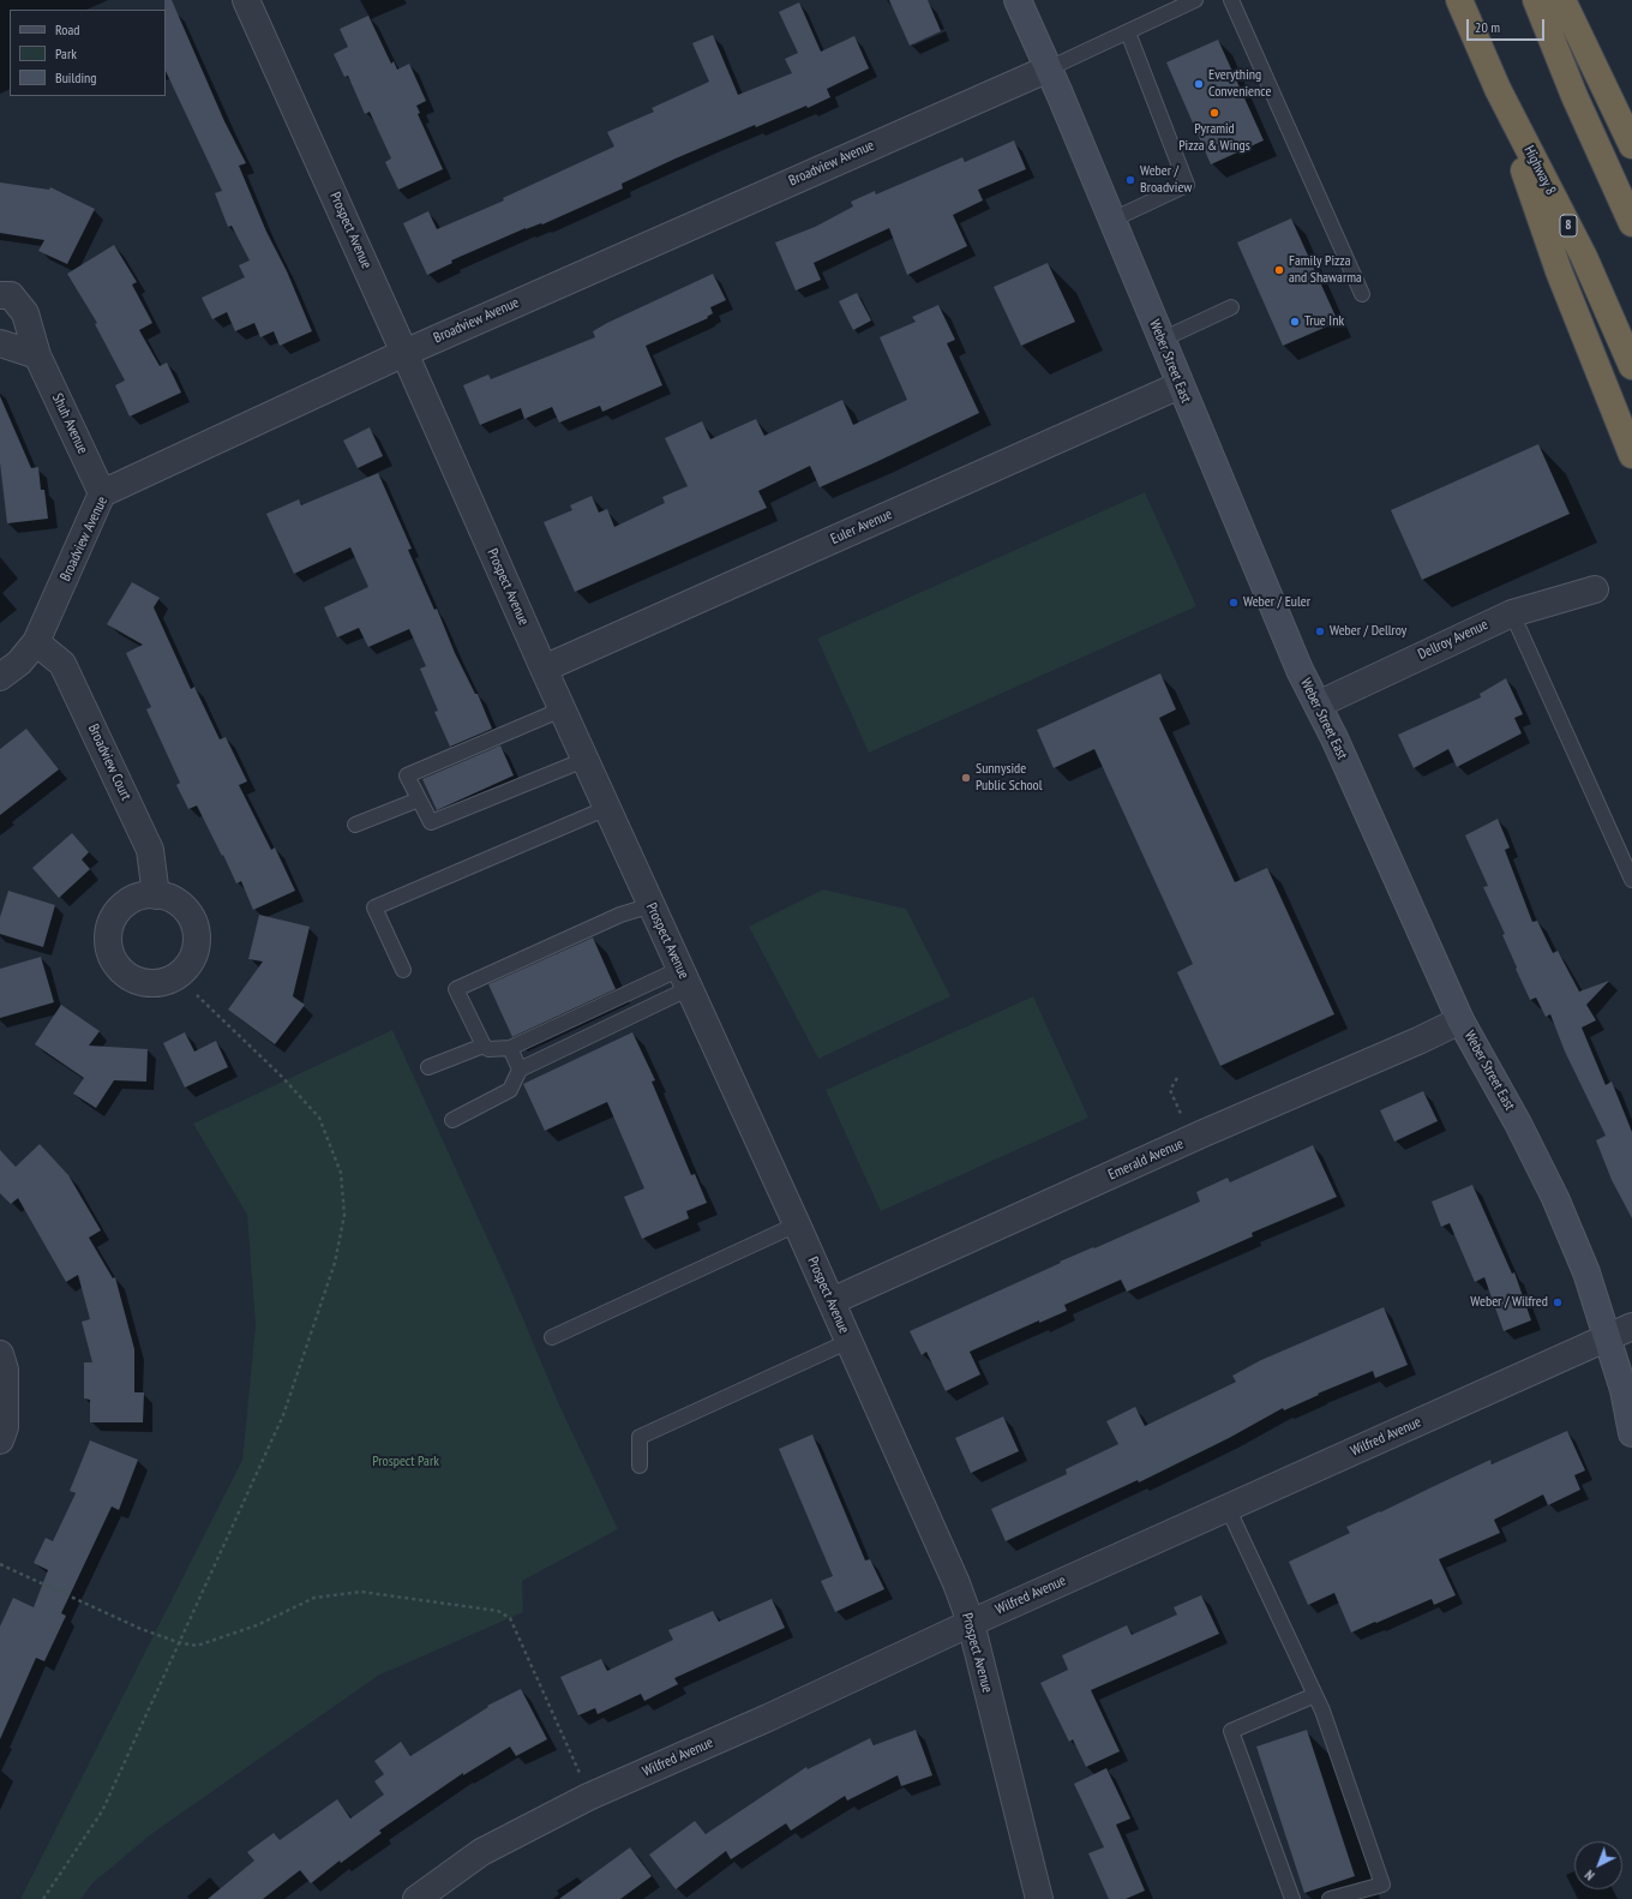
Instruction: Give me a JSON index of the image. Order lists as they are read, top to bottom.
{
  "streets": {
    "highway": ["Highway 8", "8"],
    "main road": ["Weber Street East"],
    "street": [
      "Broadview Avenue",
      "Prospect Avenue",
      "Shuh Avenue",
      "Euler Avenue",
      "Dellroy Avenue",
      "Broadview Court",
      "Emerald Avenue",
      "Wilfred Avenue"
    ]
  },
  "crossings": [
    ["Broadview Avenue", "Prospect Avenue"],
    ["Broadview Avenue", "Weber Street East"],
    ["Broadview Avenue", "Shuh Avenue"],
    ["Broadview Avenue", "Broadview Court"],
    ["Prospect Avenue", "Euler Avenue"],
    ["Prospect Avenue", "Emerald Avenue"],
    ["Prospect Avenue", "Wilfred Avenue"],
    ["Weber Street East", "Euler Avenue"],
    ["Weber Street East", "Dellroy Avenue"],
    ["Weber Street East", "Emerald Avenue"],
    ["Weber Street East", "Wilfred Avenue"]
  ],
  "parks": ["Prospect Park"],
  "places": [
    "Everything Convenience",
    "Pyramid Pizza & Wings",
    "Weber / Broadview",
    "Family Pizza and Shawarma",
    "True Ink",
    "Weber / Euler",
    "Weber / Dellroy",
    "Sunnyside Public School",
    "Weber / Wilfred"
  ],
  "legend": ["Road", "Park", "Building"],
  "scale_bar": "20 m",
  "north": "bottom left"
}
